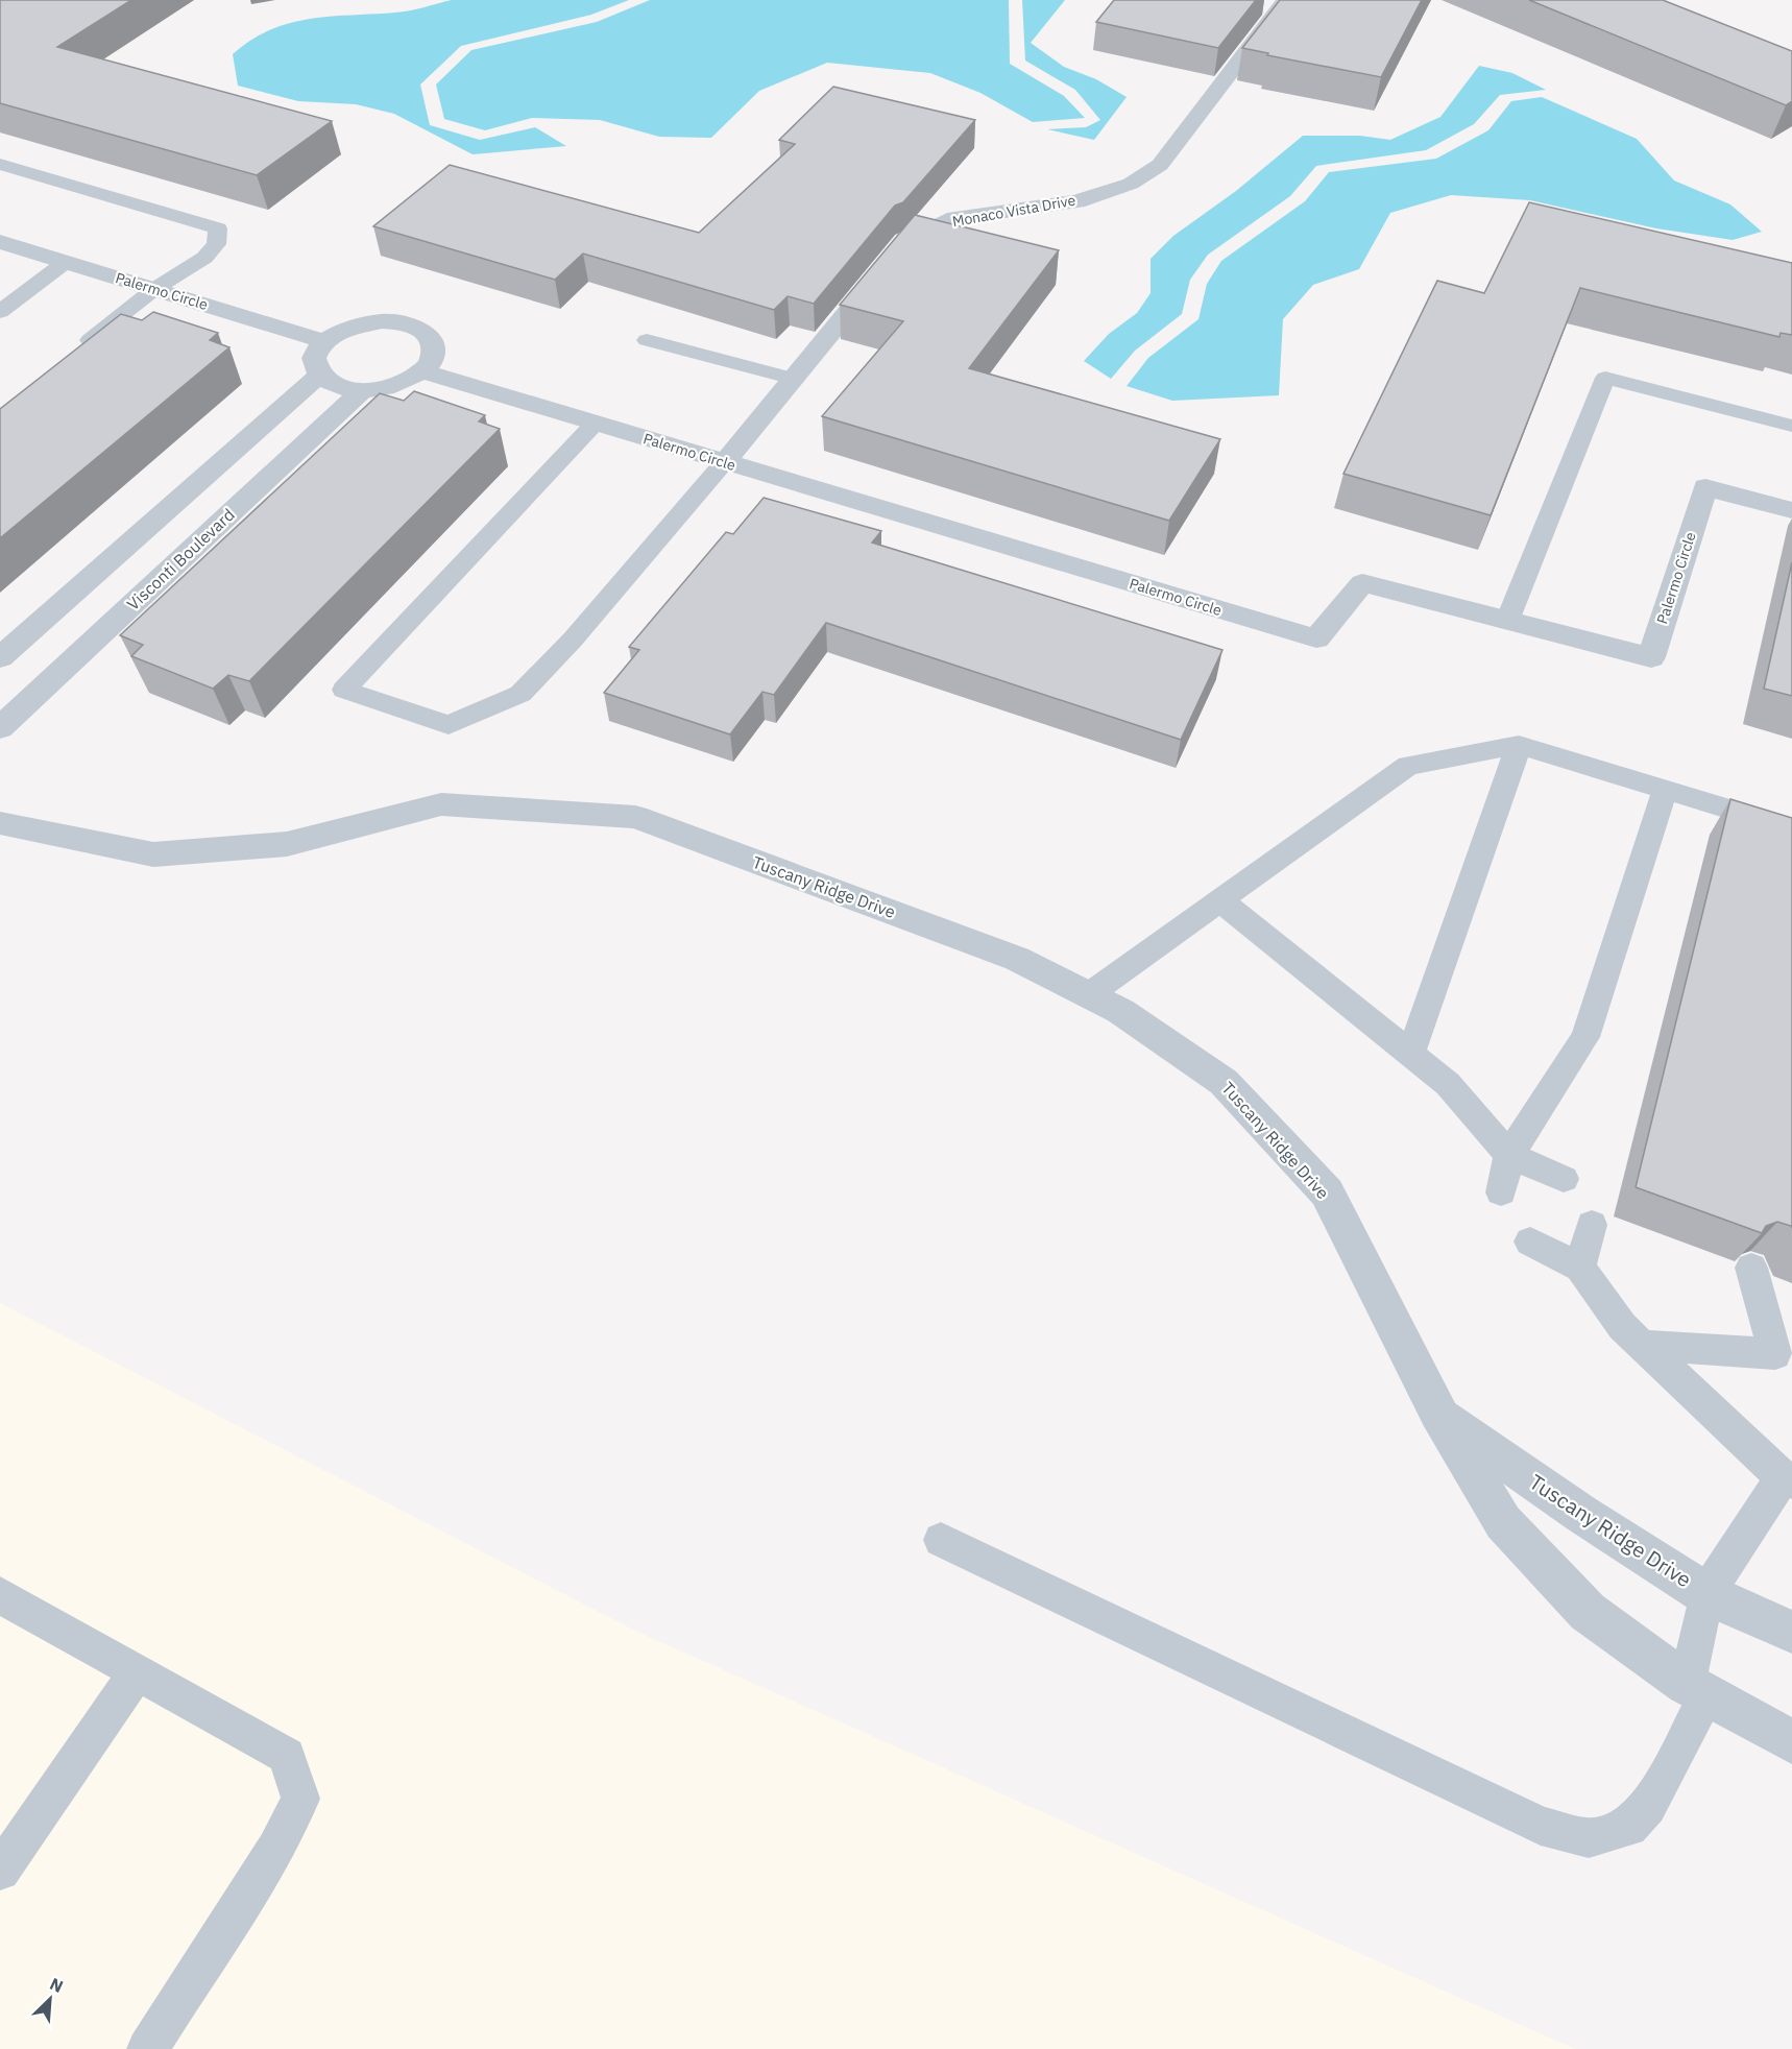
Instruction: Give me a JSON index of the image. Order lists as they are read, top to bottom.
{
  "streets": {
    "street": [
      "Monaco Vista Drive",
      "Palermo Circle",
      "Visconti Boulevard",
      "Tuscany Ridge Drive"
    ]
  },
  "crossings": [
    ["Monaco Vista Drive", "Palermo Circle"]
  ],
  "north": "top right"
}
